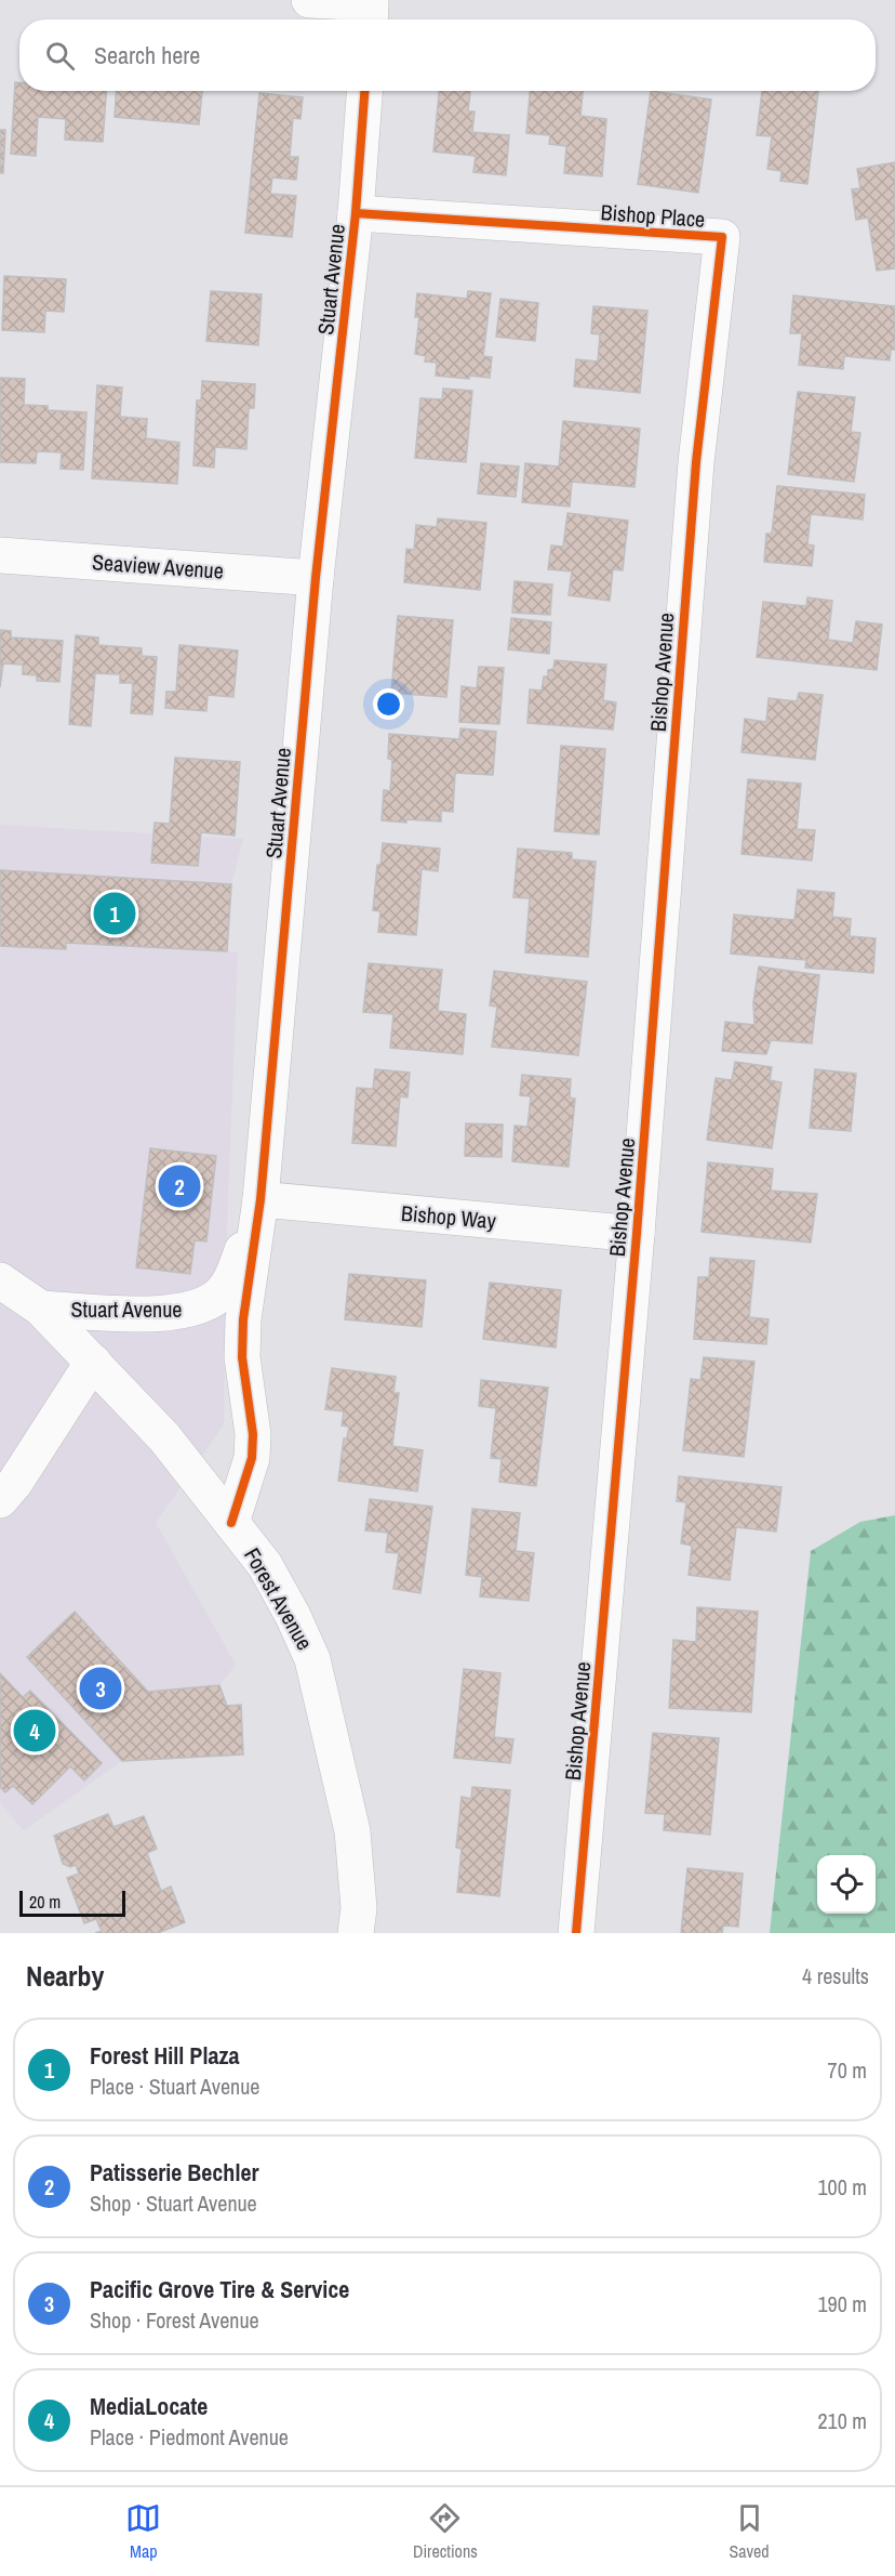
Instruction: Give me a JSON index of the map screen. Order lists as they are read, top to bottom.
{
  "streets": {
    "street": [
      "Bishop Place",
      "Stuart Avenue",
      "Seaview Avenue",
      "Bishop Avenue",
      "Bishop Way",
      "Forest Avenue"
    ]
  },
  "crossings": [
    ["Bishop Place", "Stuart Avenue"],
    ["Bishop Place", "Bishop Avenue"],
    ["Stuart Avenue", "Seaview Avenue"],
    ["Stuart Avenue", "Bishop Way"],
    ["Stuart Avenue", "Forest Avenue"],
    ["Bishop Avenue", "Bishop Way"]
  ],
  "scale_bar": "20 m",
  "page": {
    "search": "Search here",
    "pins": [
      "1",
      "2",
      "3",
      "4"
    ],
    "scale": "20 m",
    "heading": ["Nearby", "4 results"],
    "list": [
      {
        "mark": "1",
        "name": "Forest Hill Plaza",
        "note": "Place · Stuart Avenue",
        "value": "70 m"
      },
      {
        "mark": "2",
        "name": "Patisserie Bechler",
        "note": "Shop · Stuart Avenue",
        "value": "100 m"
      },
      {
        "mark": "3",
        "name": "Pacific Grove Tire & Service",
        "note": "Shop · Forest Avenue",
        "value": "190 m"
      },
      {
        "mark": "4",
        "name": "MediaLocate",
        "note": "Place · Piedmont Avenue",
        "value": "210 m"
      }
    ],
    "nav": ["Map", "Directions", "Saved"]
  }
}
